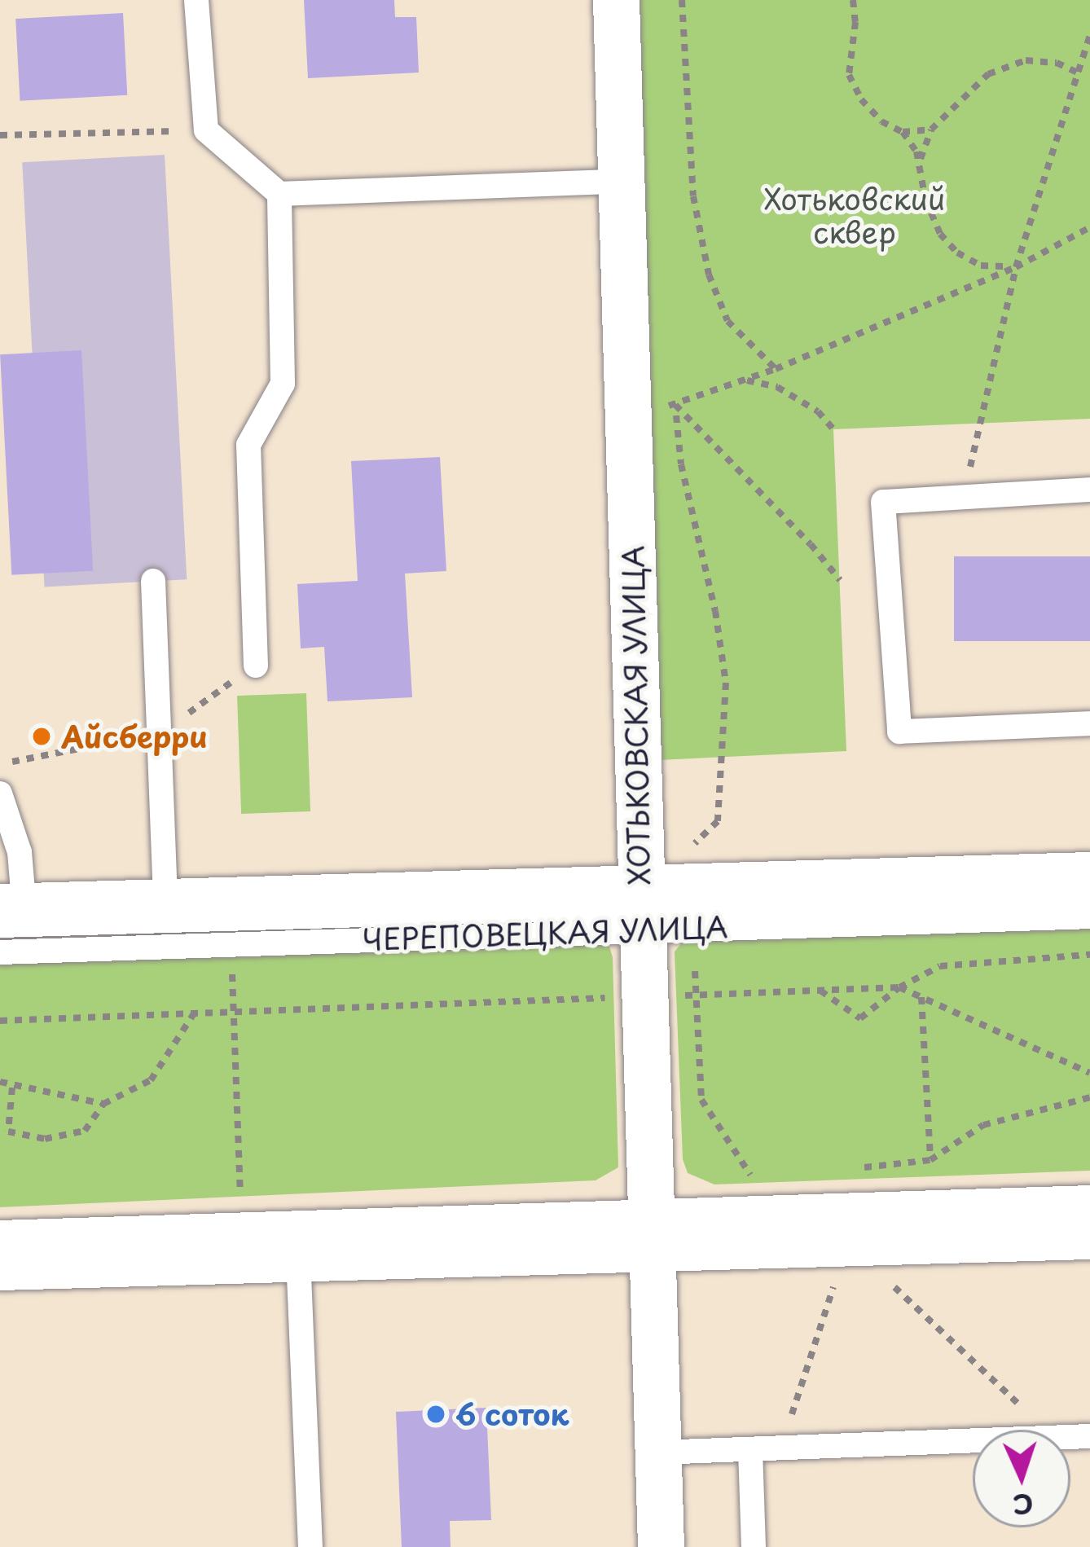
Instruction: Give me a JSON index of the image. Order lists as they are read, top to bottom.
{
  "streets": {
    "main road": ["ЧЕРЕПОВЕЦКАЯ УЛИЦА"],
    "street": ["ХОТЬКОВСКАЯ УЛИЦА"]
  },
  "crossings": [
    ["ХОТЬКОВСКАЯ УЛИЦА", "ЧЕРЕПОВЕЦКАЯ УЛИЦА"]
  ],
  "parks": ["Хотьковский сквер"],
  "places": ["Айсберри", "6 соток"],
  "north": "bottom"
}
